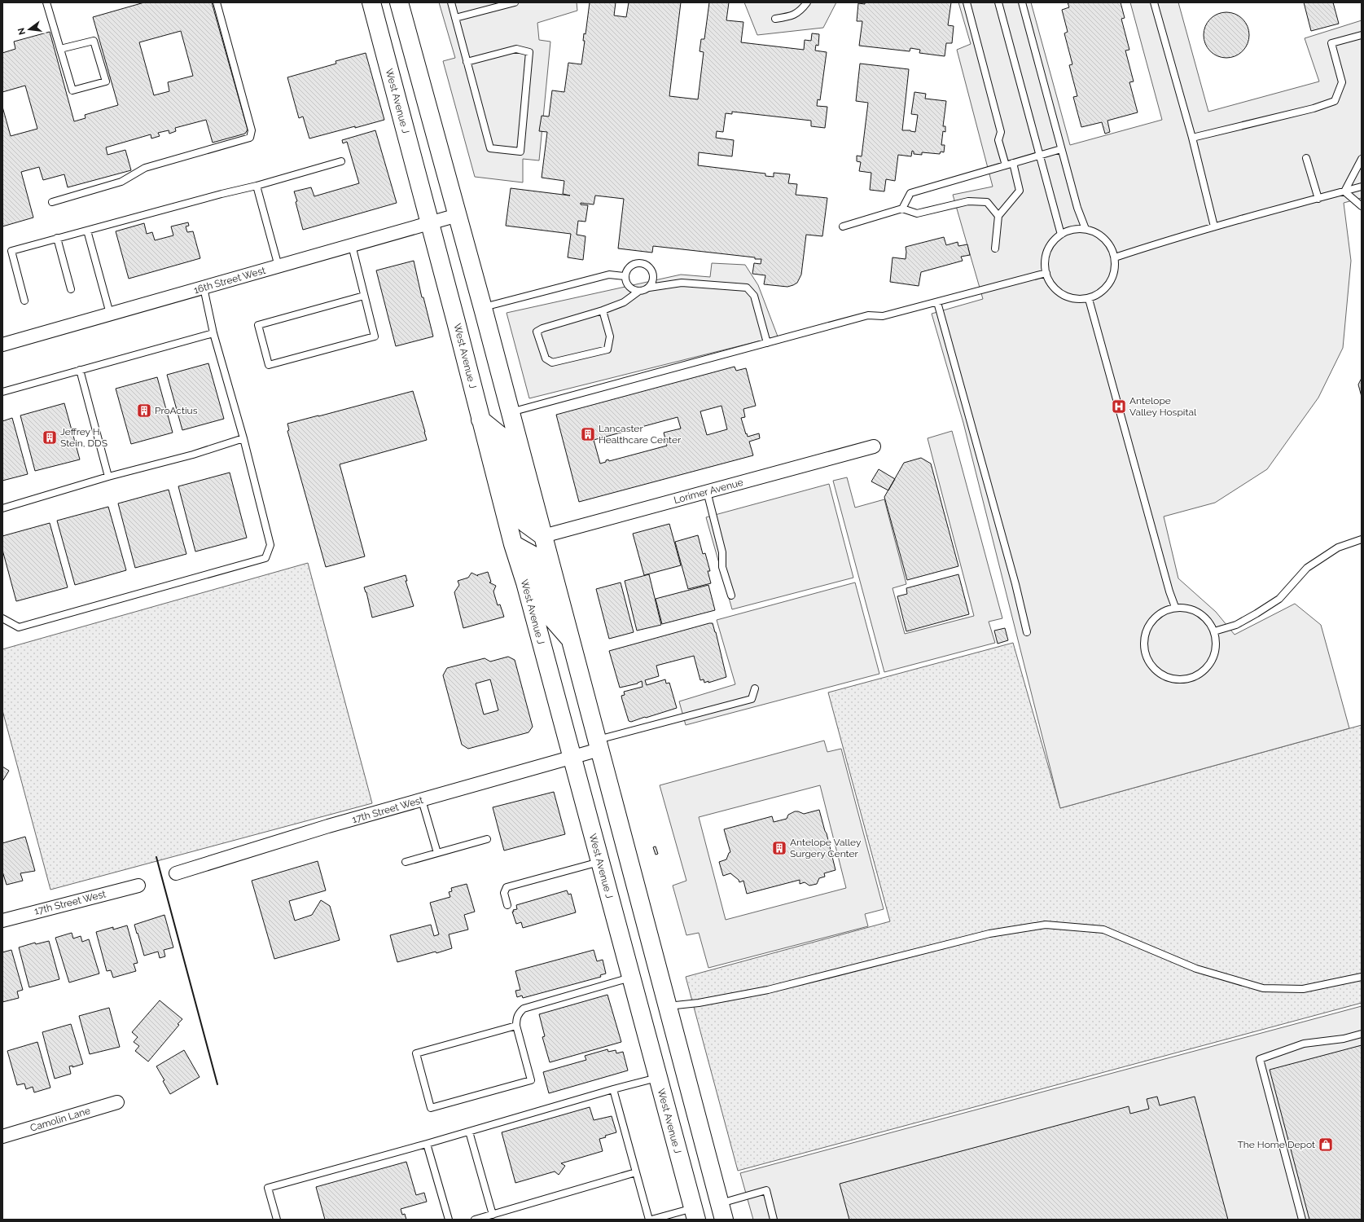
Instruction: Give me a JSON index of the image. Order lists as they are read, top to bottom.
{
  "streets": {
    "main road": ["West Avenue J"],
    "street": [
      "16th Street West",
      "Lorimer Avenue",
      "17th Street West",
      "Camolin Lane"
    ]
  },
  "crossings": [
    ["West Avenue J", "16th Street West"],
    ["West Avenue J", "17th Street West"]
  ],
  "places": {
    "hospital": ["Antelope Valley Hospital"],
    "building": [
      "ProActius",
      "Lancaster Healthcare Center",
      "Jeffrey H Stein, DDS",
      "Antelope Valley Surgery Center"
    ],
    "shop": ["The Home Depot"]
  },
  "north": "left"
}
